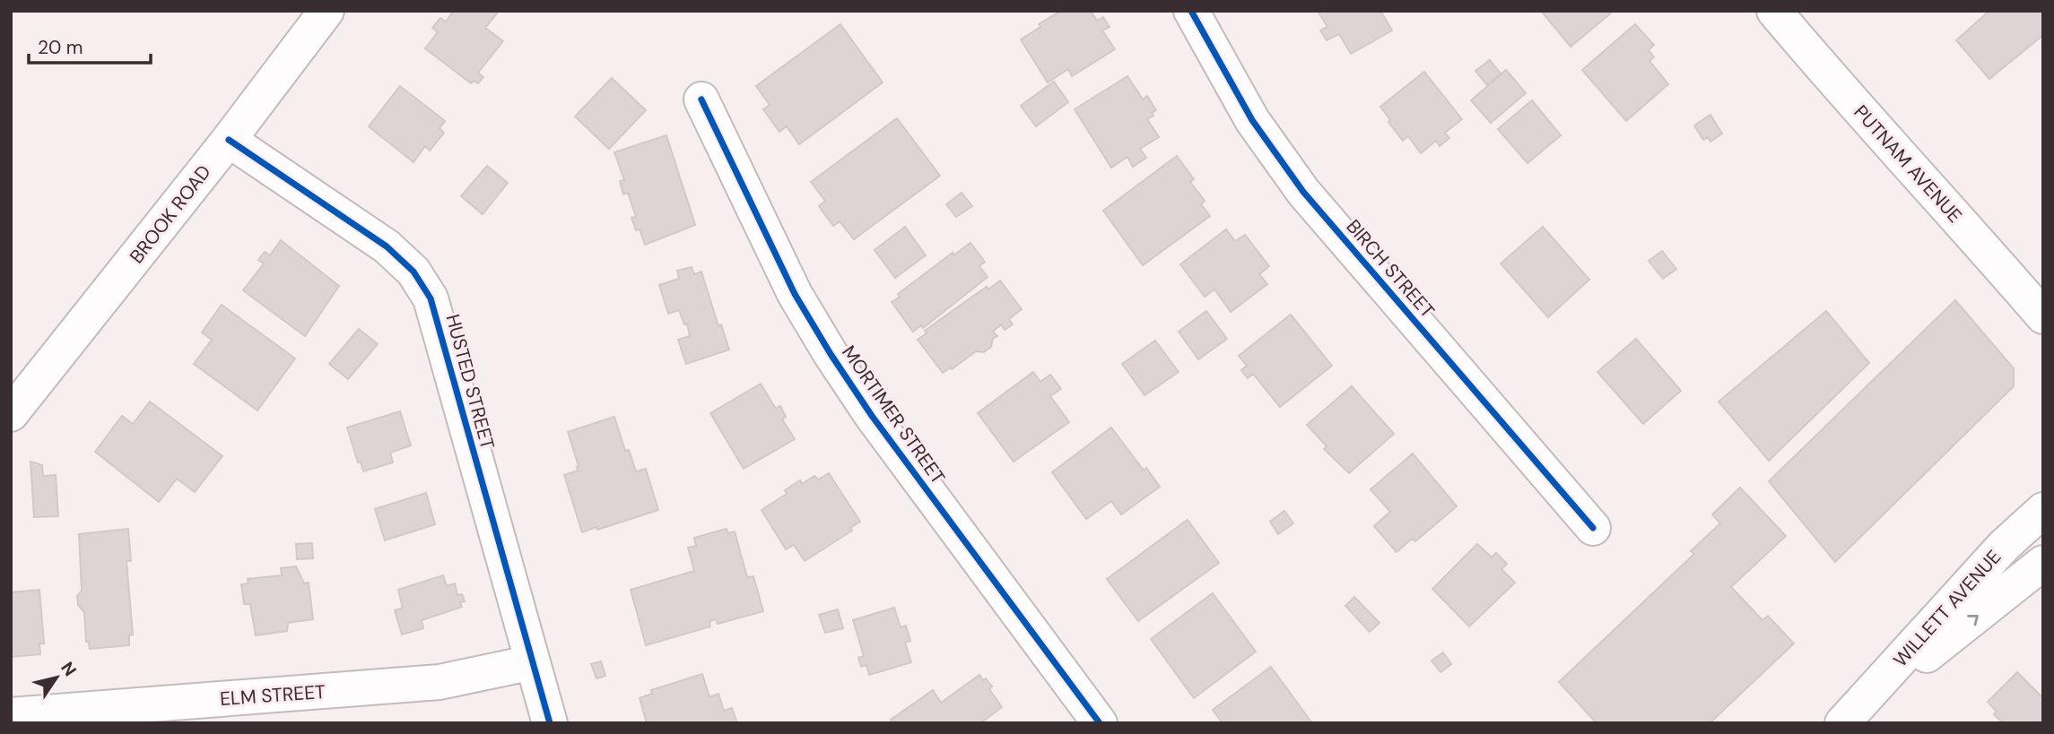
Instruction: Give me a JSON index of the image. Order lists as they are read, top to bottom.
{
  "streets": {
    "street": [
      "PUTNAM AVENUE",
      "BROOK ROAD",
      "BIRCH STREET",
      "HUSTED STREET",
      "MORTIMER STREET",
      "WILLETT AVENUE",
      "ELM STREET"
    ]
  },
  "crossings": [
    ["BROOK ROAD", "HUSTED STREET"],
    ["HUSTED STREET", "ELM STREET"]
  ],
  "scale_bar": "20 m",
  "north": "top right"
}
